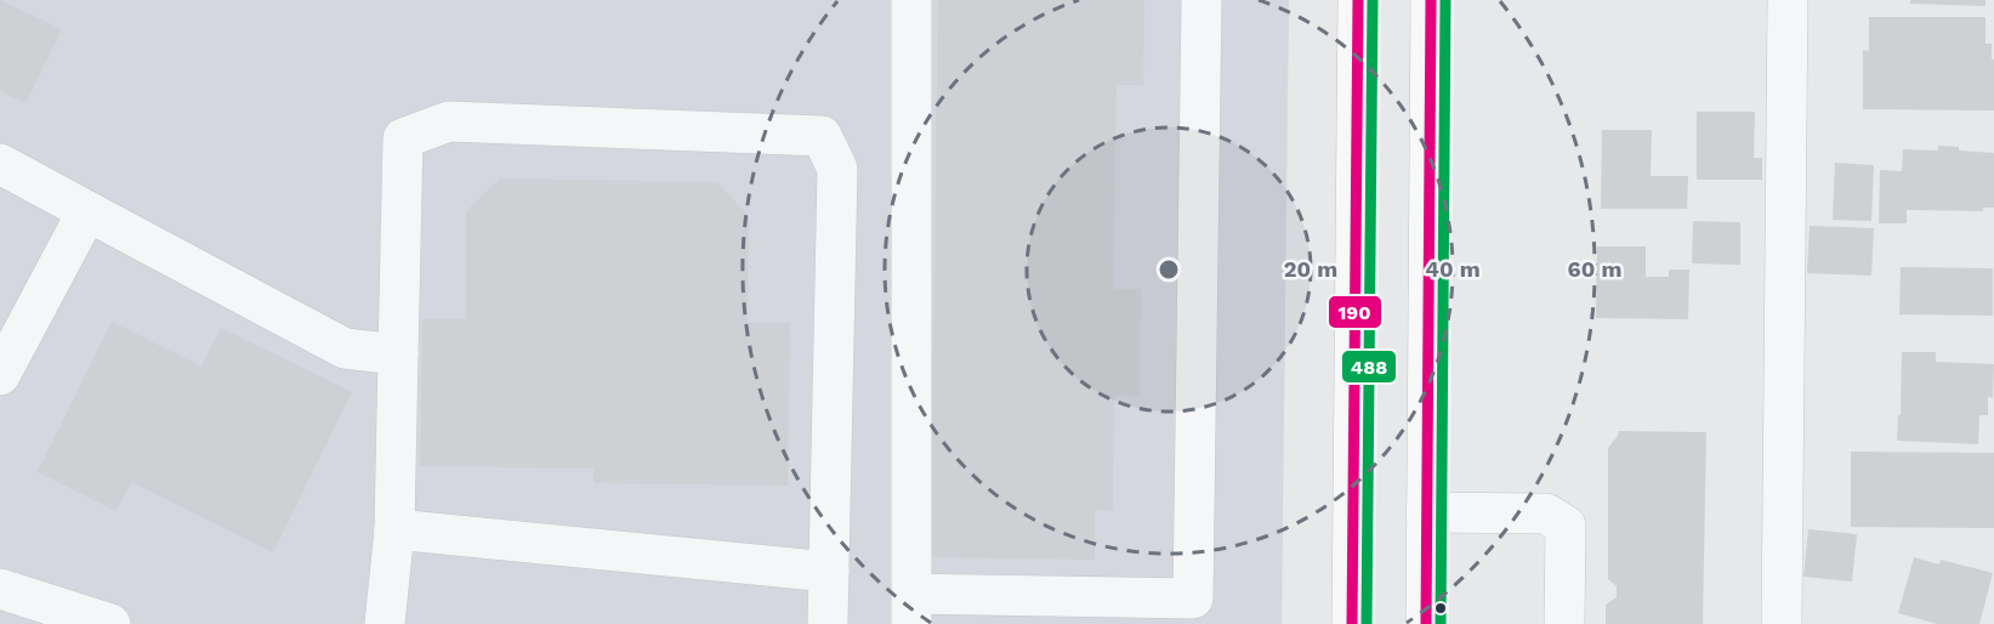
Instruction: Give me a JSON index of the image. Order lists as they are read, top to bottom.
{
  "lines": ["transit line 190", "transit line 488"],
  "rings": ["20 m", "40 m", "60 m"]
}
